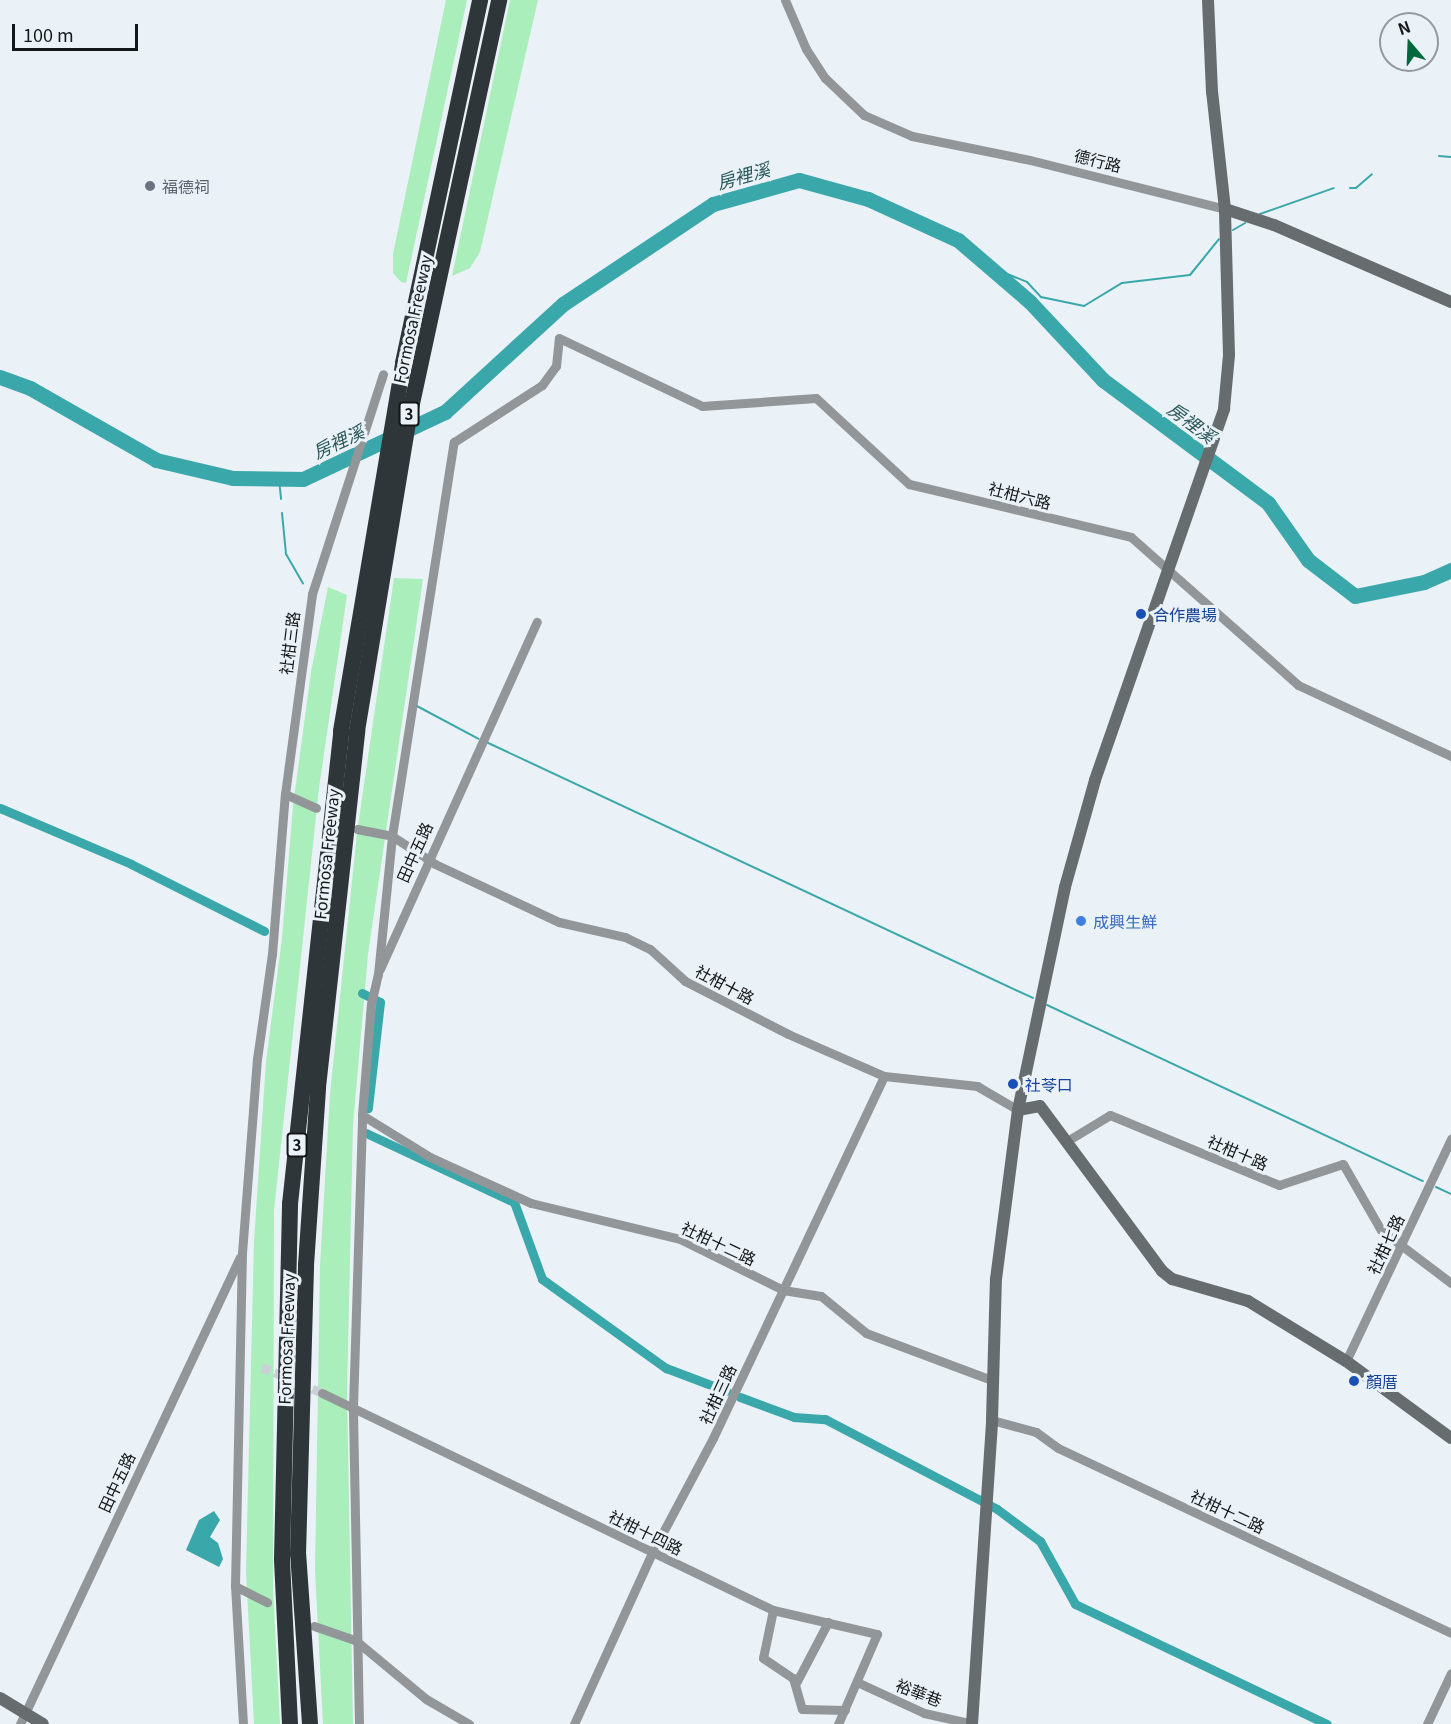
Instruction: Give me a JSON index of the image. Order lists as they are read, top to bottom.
{
  "streets": {
    "highway": ["Formosa Freeway", "3"],
    "main road": ["德行路"],
    "street": [
      "社柑六路",
      "社柑三路",
      "田中五路",
      "社柑十路",
      "社柑十二路",
      "社柑七路",
      "社柑十四路",
      "裕華巷"
    ]
  },
  "crossings": [
    ["社柑六路", "社柑十路"],
    ["社柑三路", "田中五路"],
    ["社柑三路", "社柑十路"],
    ["社柑三路", "社柑十二路"],
    ["社柑三路", "社柑十四路"],
    ["田中五路", "社柑十路"],
    ["社柑十路", "社柑七路"],
    ["社柑十四路", "裕華巷"]
  ],
  "water": ["房裡溪"],
  "places": [
    "福德祠",
    "合作農場",
    "成興生鮮",
    "社苓口",
    "顏厝"
  ],
  "scale_bar": "100 m",
  "north": "top"
}
